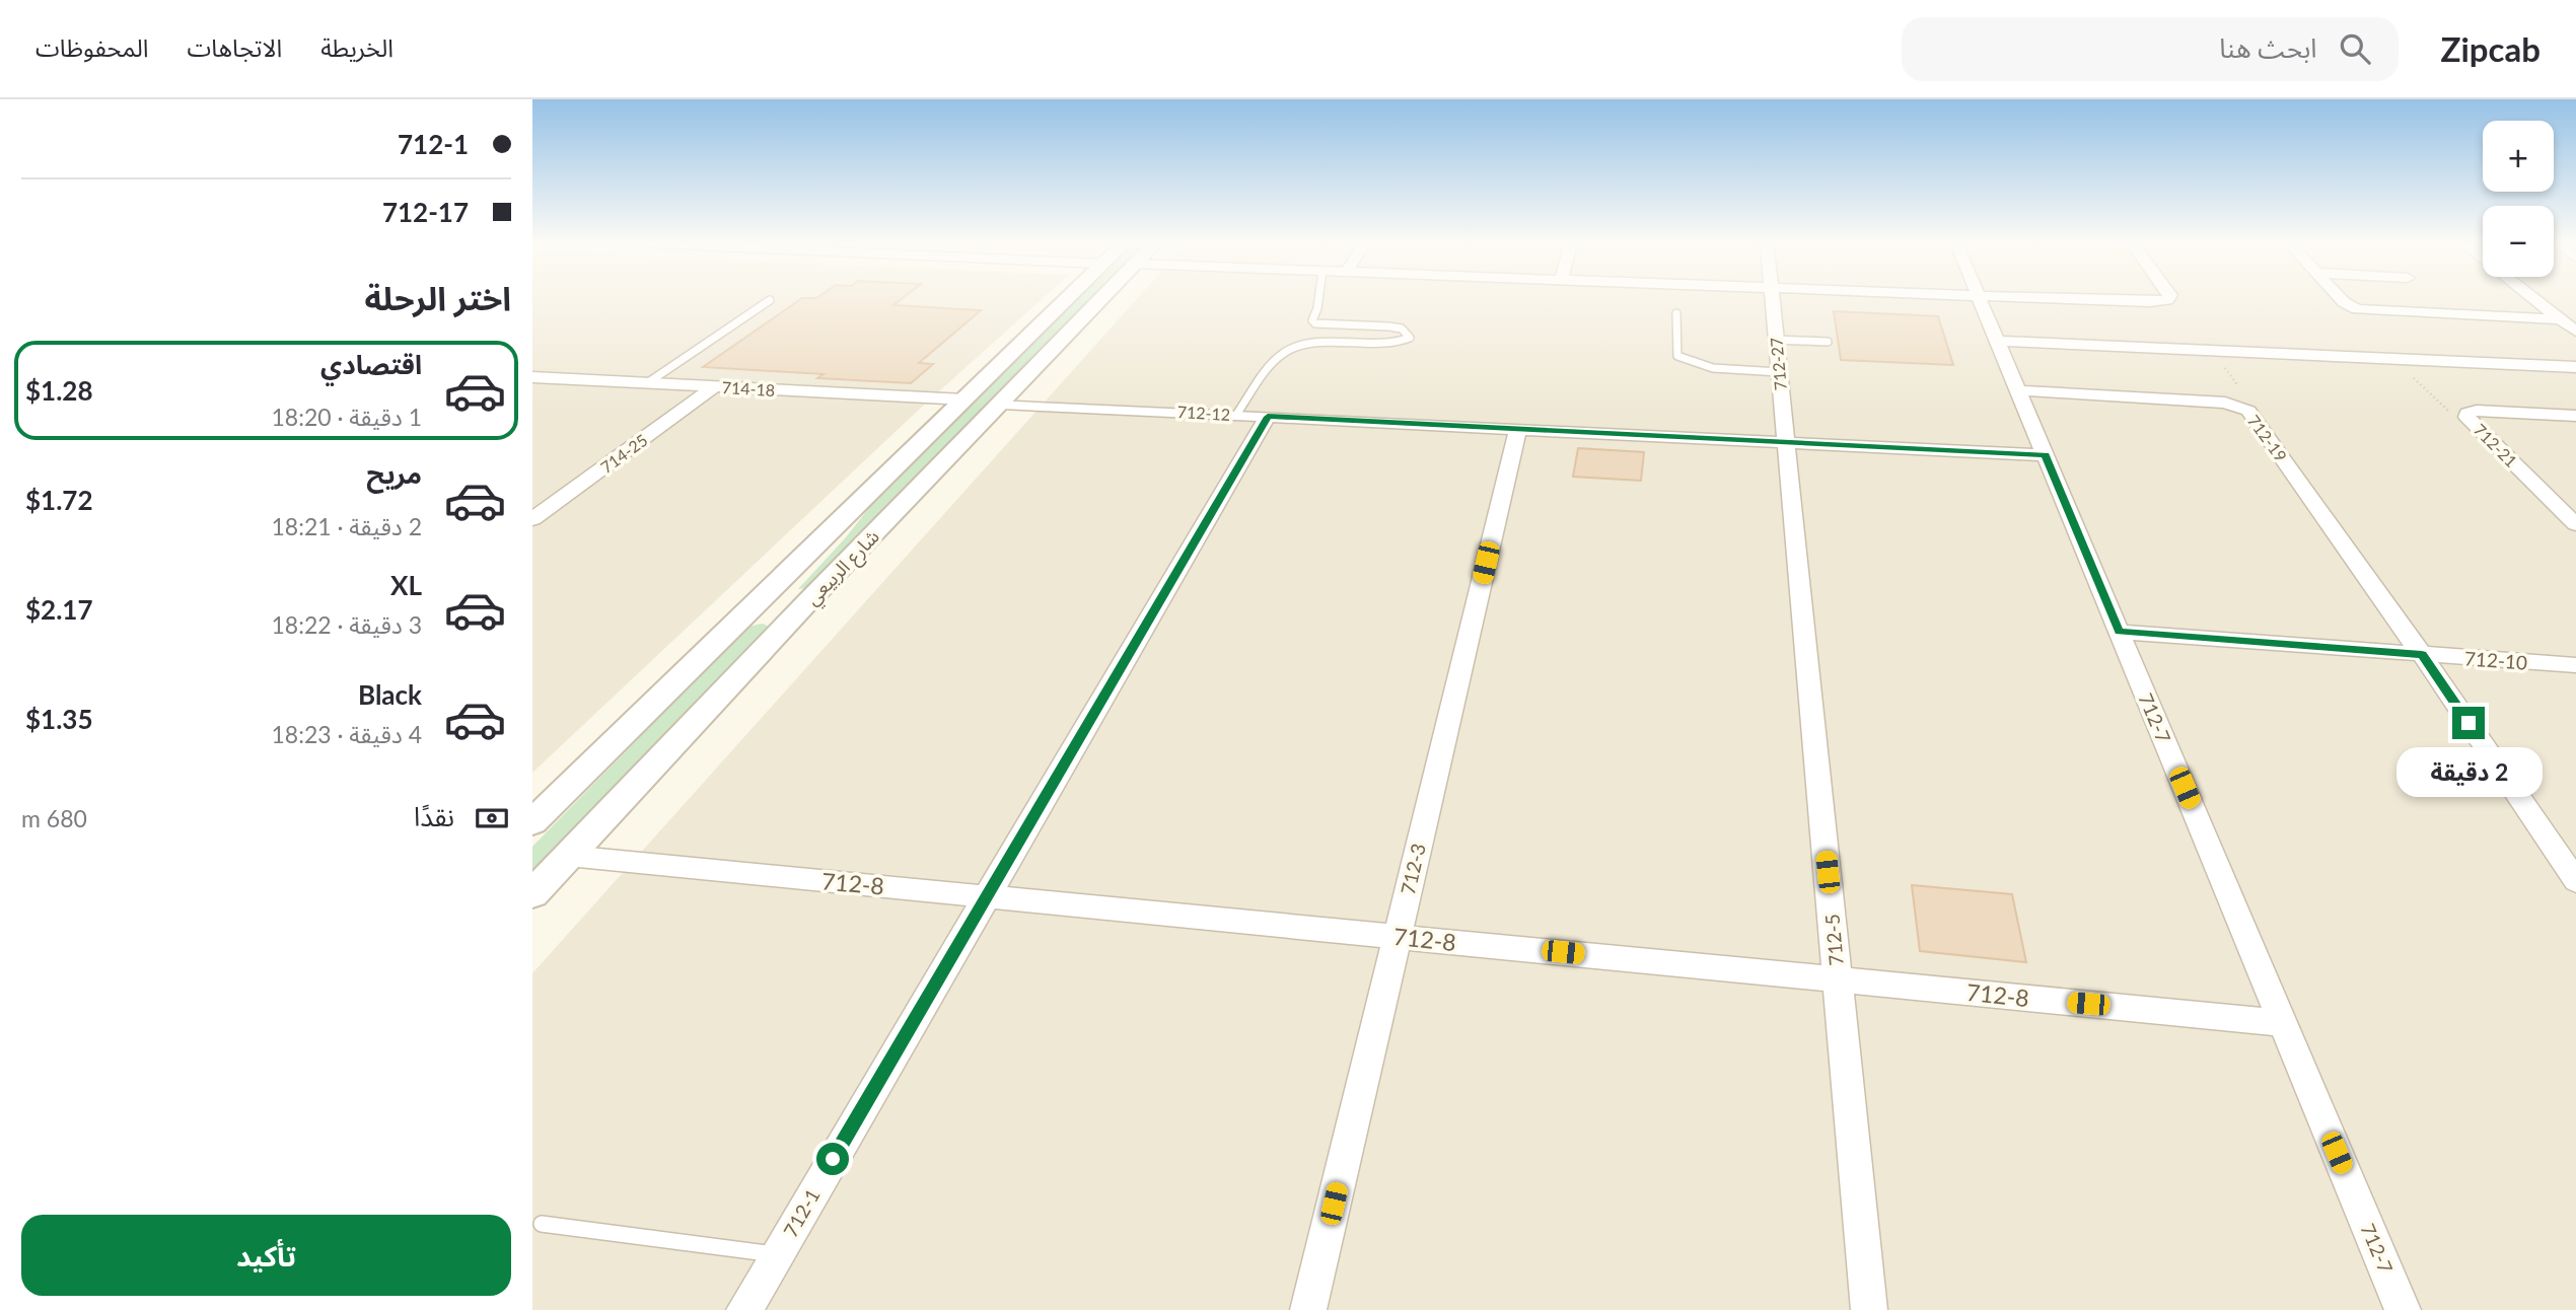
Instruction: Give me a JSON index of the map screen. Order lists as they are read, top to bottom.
{
  "streets": {
    "street": [
      "712-27",
      "714-18",
      "712-12",
      "712-19",
      "712-21",
      "714-25",
      "شارع الربيعي",
      "712-10",
      "712-7",
      "712-3",
      "712-8",
      "712-5",
      "712-1"
    ]
  },
  "crossings": [
    ["712-27", "712-12"],
    ["712-27", "712-5"],
    ["714-18", "714-25"],
    ["714-18", "شارع الربيعي"],
    ["712-12", "شارع الربيعي"],
    ["712-12", "712-7"],
    ["712-12", "712-3"],
    ["712-12", "712-5"],
    ["712-12", "712-1"],
    ["712-19", "712-10"],
    ["712-19", "712-7"],
    ["شارع الربيعي", "712-8"],
    ["712-10", "712-7"],
    ["712-7", "712-8"],
    ["712-3", "712-8"],
    ["712-8", "712-5"],
    ["712-8", "712-1"]
  ],
  "page": {
    "header": "Zipcab",
    "search": "ابحث هنا",
    "nav": ["الخريطة", "الاتجاهات", "المحفوظات"],
    "banner": ["712-1", "712-17"],
    "map_buttons": ["+", "−"],
    "heading": "اختر الرحلة",
    "list": [
      {
        "name": "اقتصادي",
        "note": "1 دقيقة · 18:20",
        "value": "$1.28"
      },
      {
        "name": "مريح",
        "note": "2 دقيقة · 18:21",
        "value": "$1.72"
      },
      {
        "name": "XL",
        "note": "3 دقيقة · 18:22",
        "value": "$2.17"
      },
      {
        "name": "Black",
        "note": "4 دقيقة · 18:23",
        "value": "$1.35"
      }
    ],
    "bubble": "2 دقيقة",
    "pay": ["نقدًا", "680 m"],
    "buttons": "تأكيد"
  }
}
